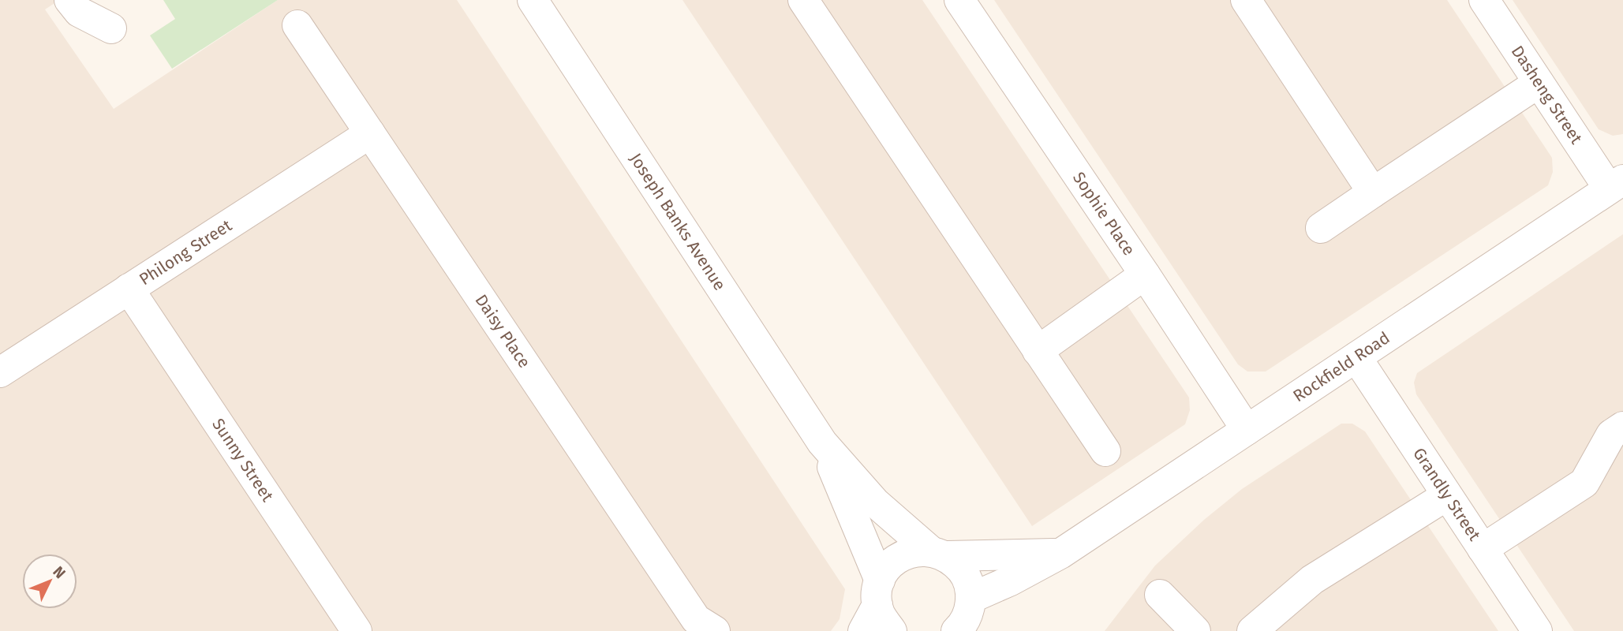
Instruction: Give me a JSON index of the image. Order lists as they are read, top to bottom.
{
  "streets": {
    "street": [
      "Dasheng Street",
      "Sophie Place",
      "Joseph Banks Avenue",
      "Philong Street",
      "Daisy Place",
      "Rockfield Road",
      "Sunny Street",
      "Grandly Street"
    ]
  },
  "crossings": [
    ["Dasheng Street", "Rockfield Road"],
    ["Sophie Place", "Rockfield Road"],
    ["Joseph Banks Avenue", "Rockfield Road"],
    ["Philong Street", "Daisy Place"],
    ["Philong Street", "Sunny Street"],
    ["Rockfield Road", "Grandly Street"]
  ],
  "north": "top right"
}
